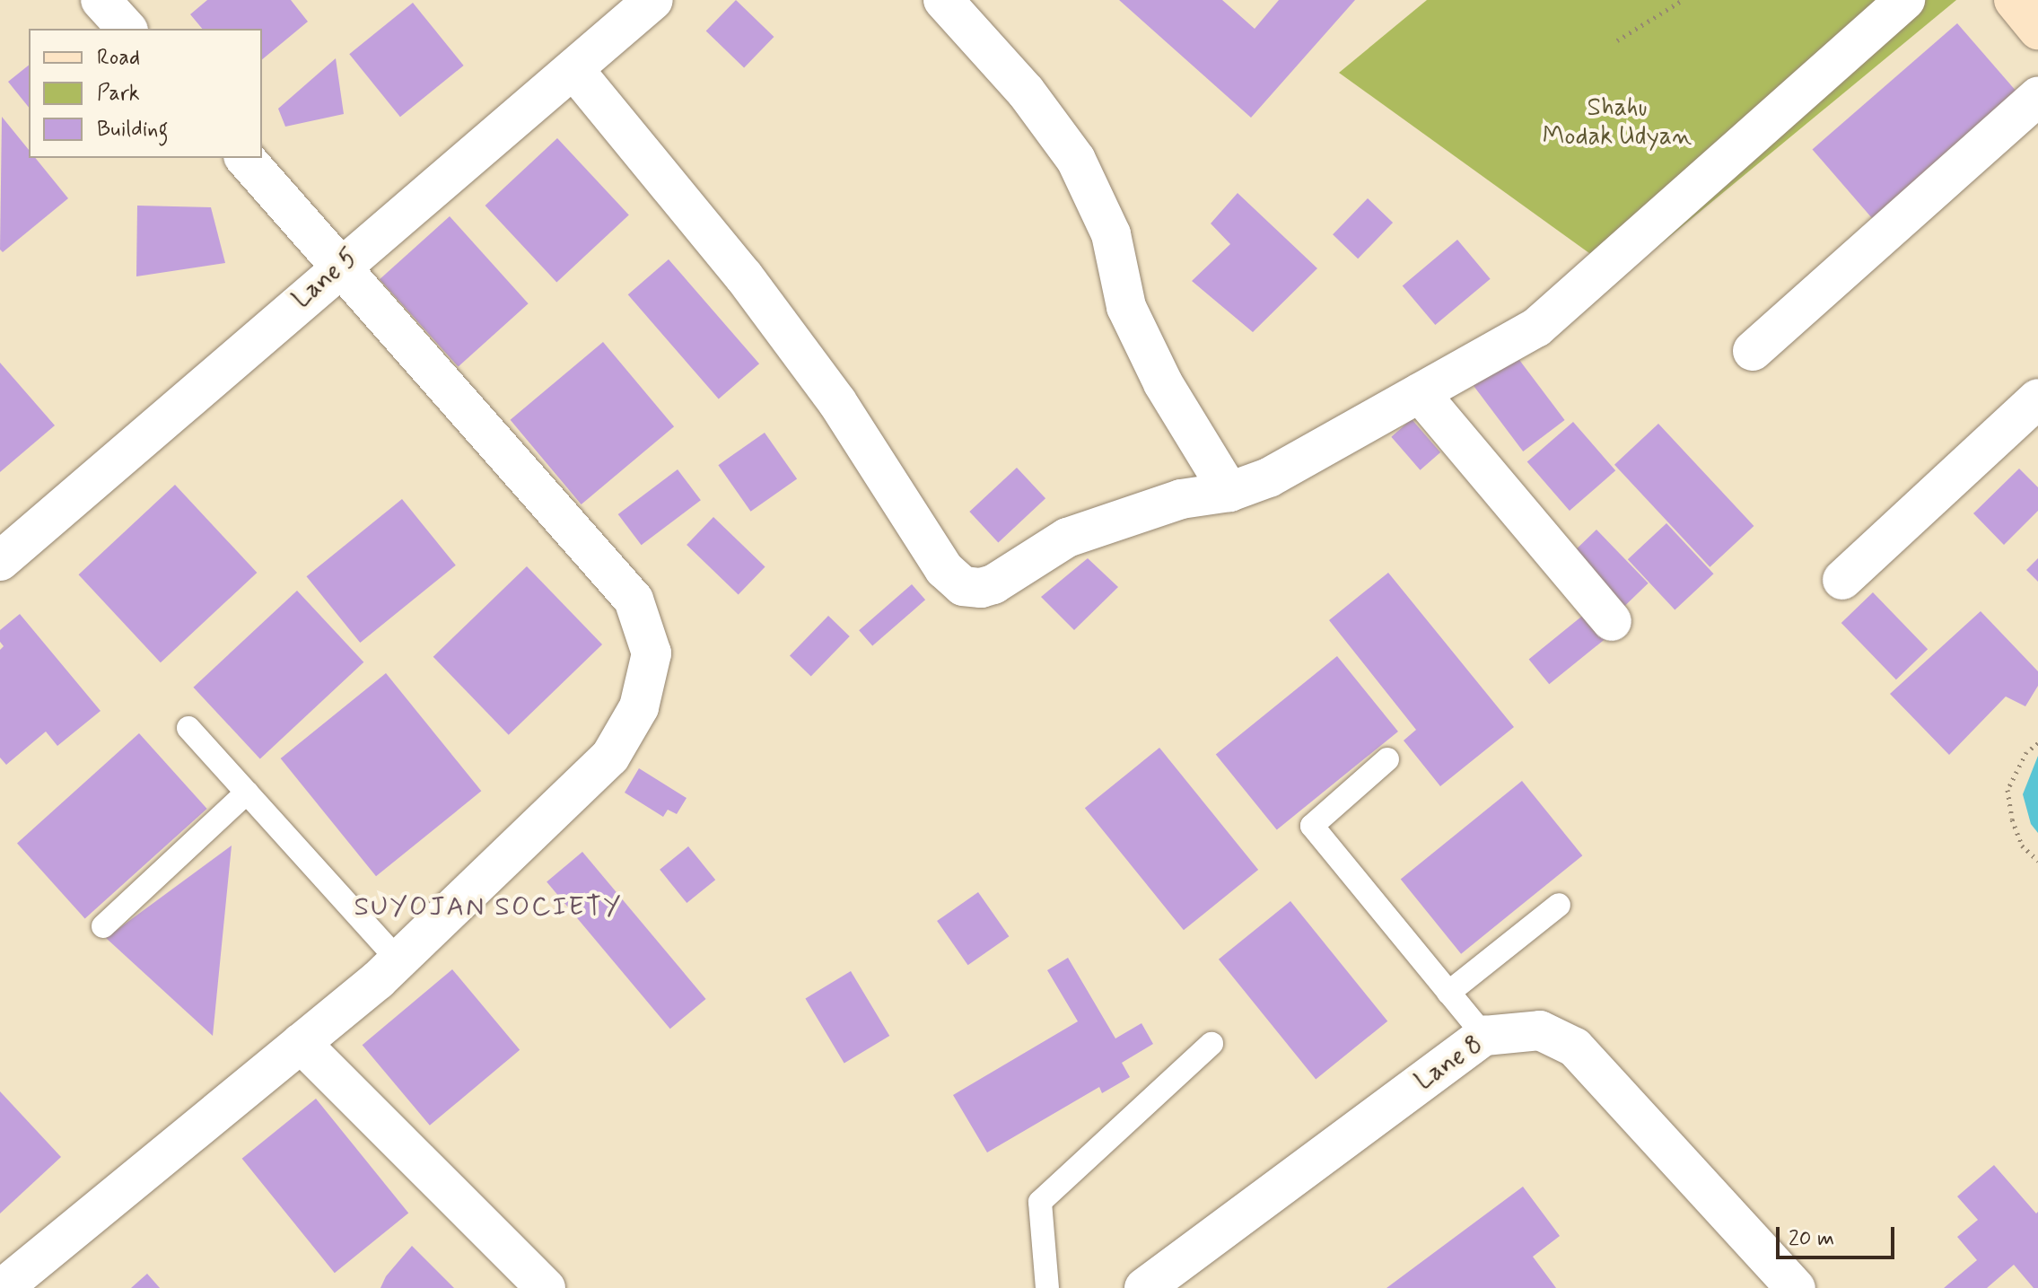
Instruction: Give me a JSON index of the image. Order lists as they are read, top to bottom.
{
  "streets": {
    "street": ["Lane 5", "Lane 8"]
  },
  "districts": ["SUYOJAN SOCIETY"],
  "parks": ["Shahu Modak Udyan"],
  "legend": ["Road", "Park", "Building"],
  "scale_bar": "20 m"
}
